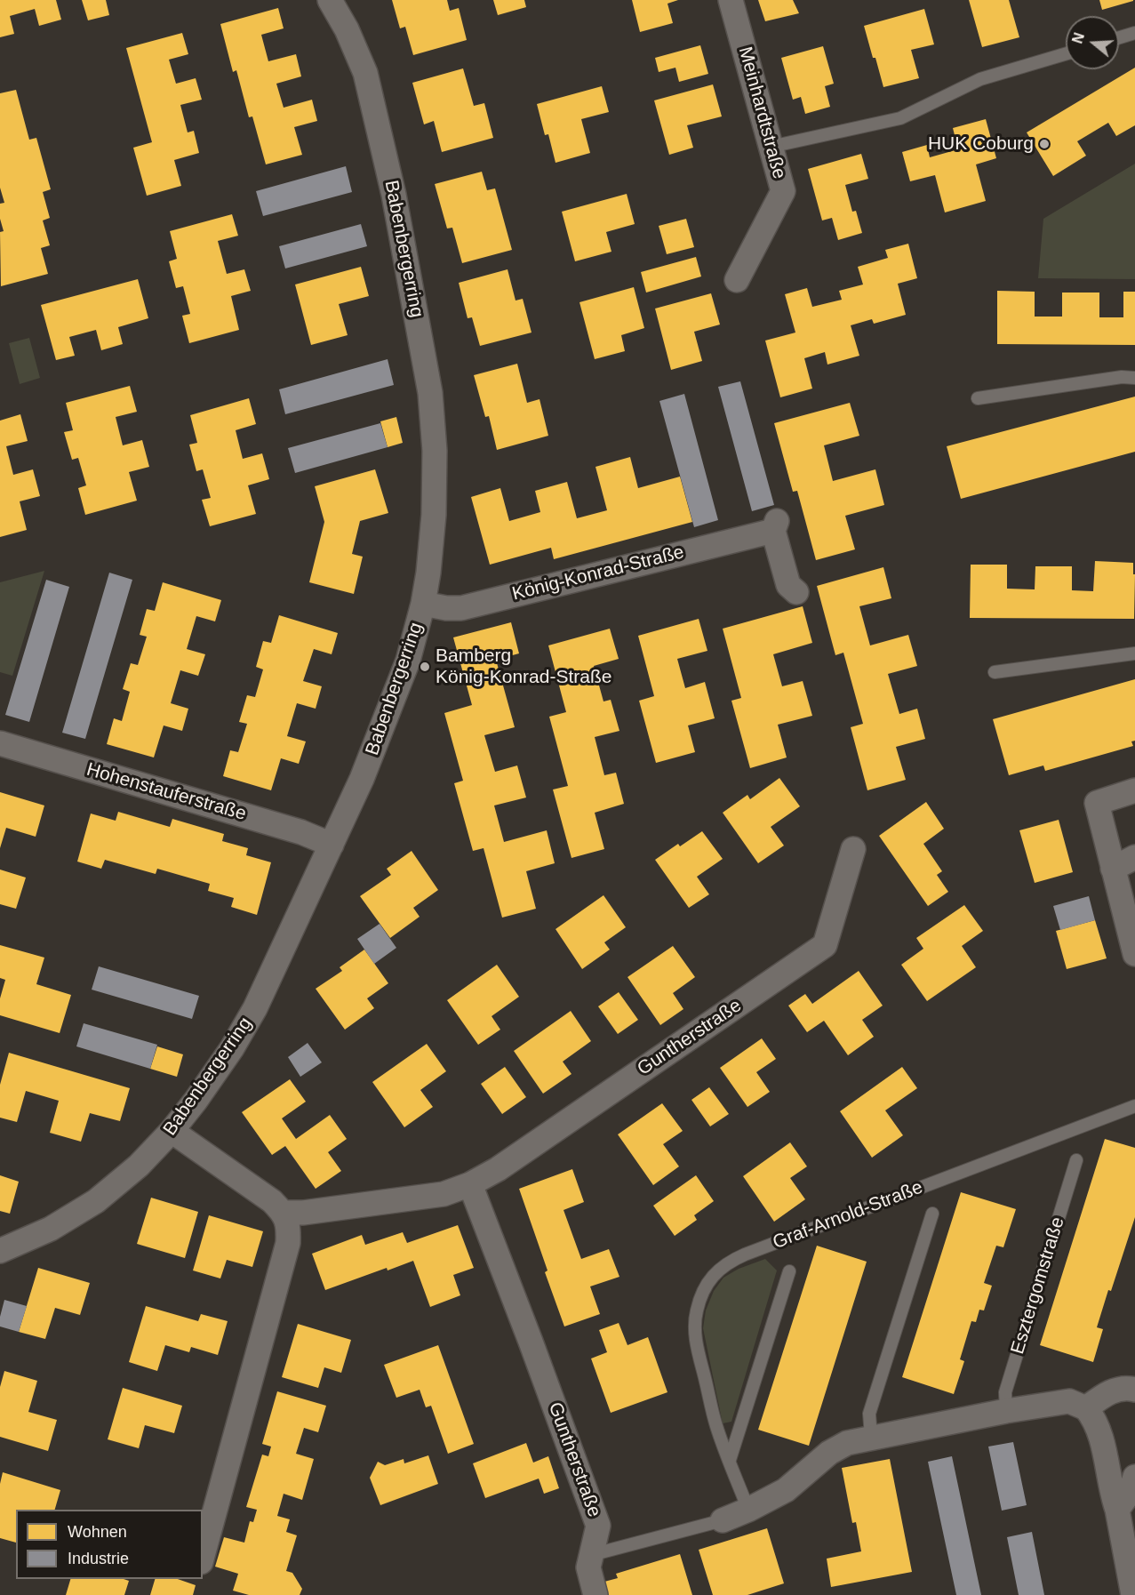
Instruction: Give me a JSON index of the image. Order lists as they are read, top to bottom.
{
  "streets": {
    "street": [
      "Meinhardtstraße",
      "Babenbergerring",
      "König-Konrad-Straße",
      "Hohenstauferstraße",
      "Guntherstraße"
    ],
    "lane": ["Graf-Arnold-Straße", "Esztergomstraße"]
  },
  "crossings": [
    ["Babenbergerring", "König-Konrad-Straße"],
    ["Babenbergerring", "Hohenstauferstraße"]
  ],
  "places": ["HUK Coburg", "Bamberg König-Konrad-Straße"],
  "legend": ["Wohnen", "Industrie"],
  "north": "left"
}
